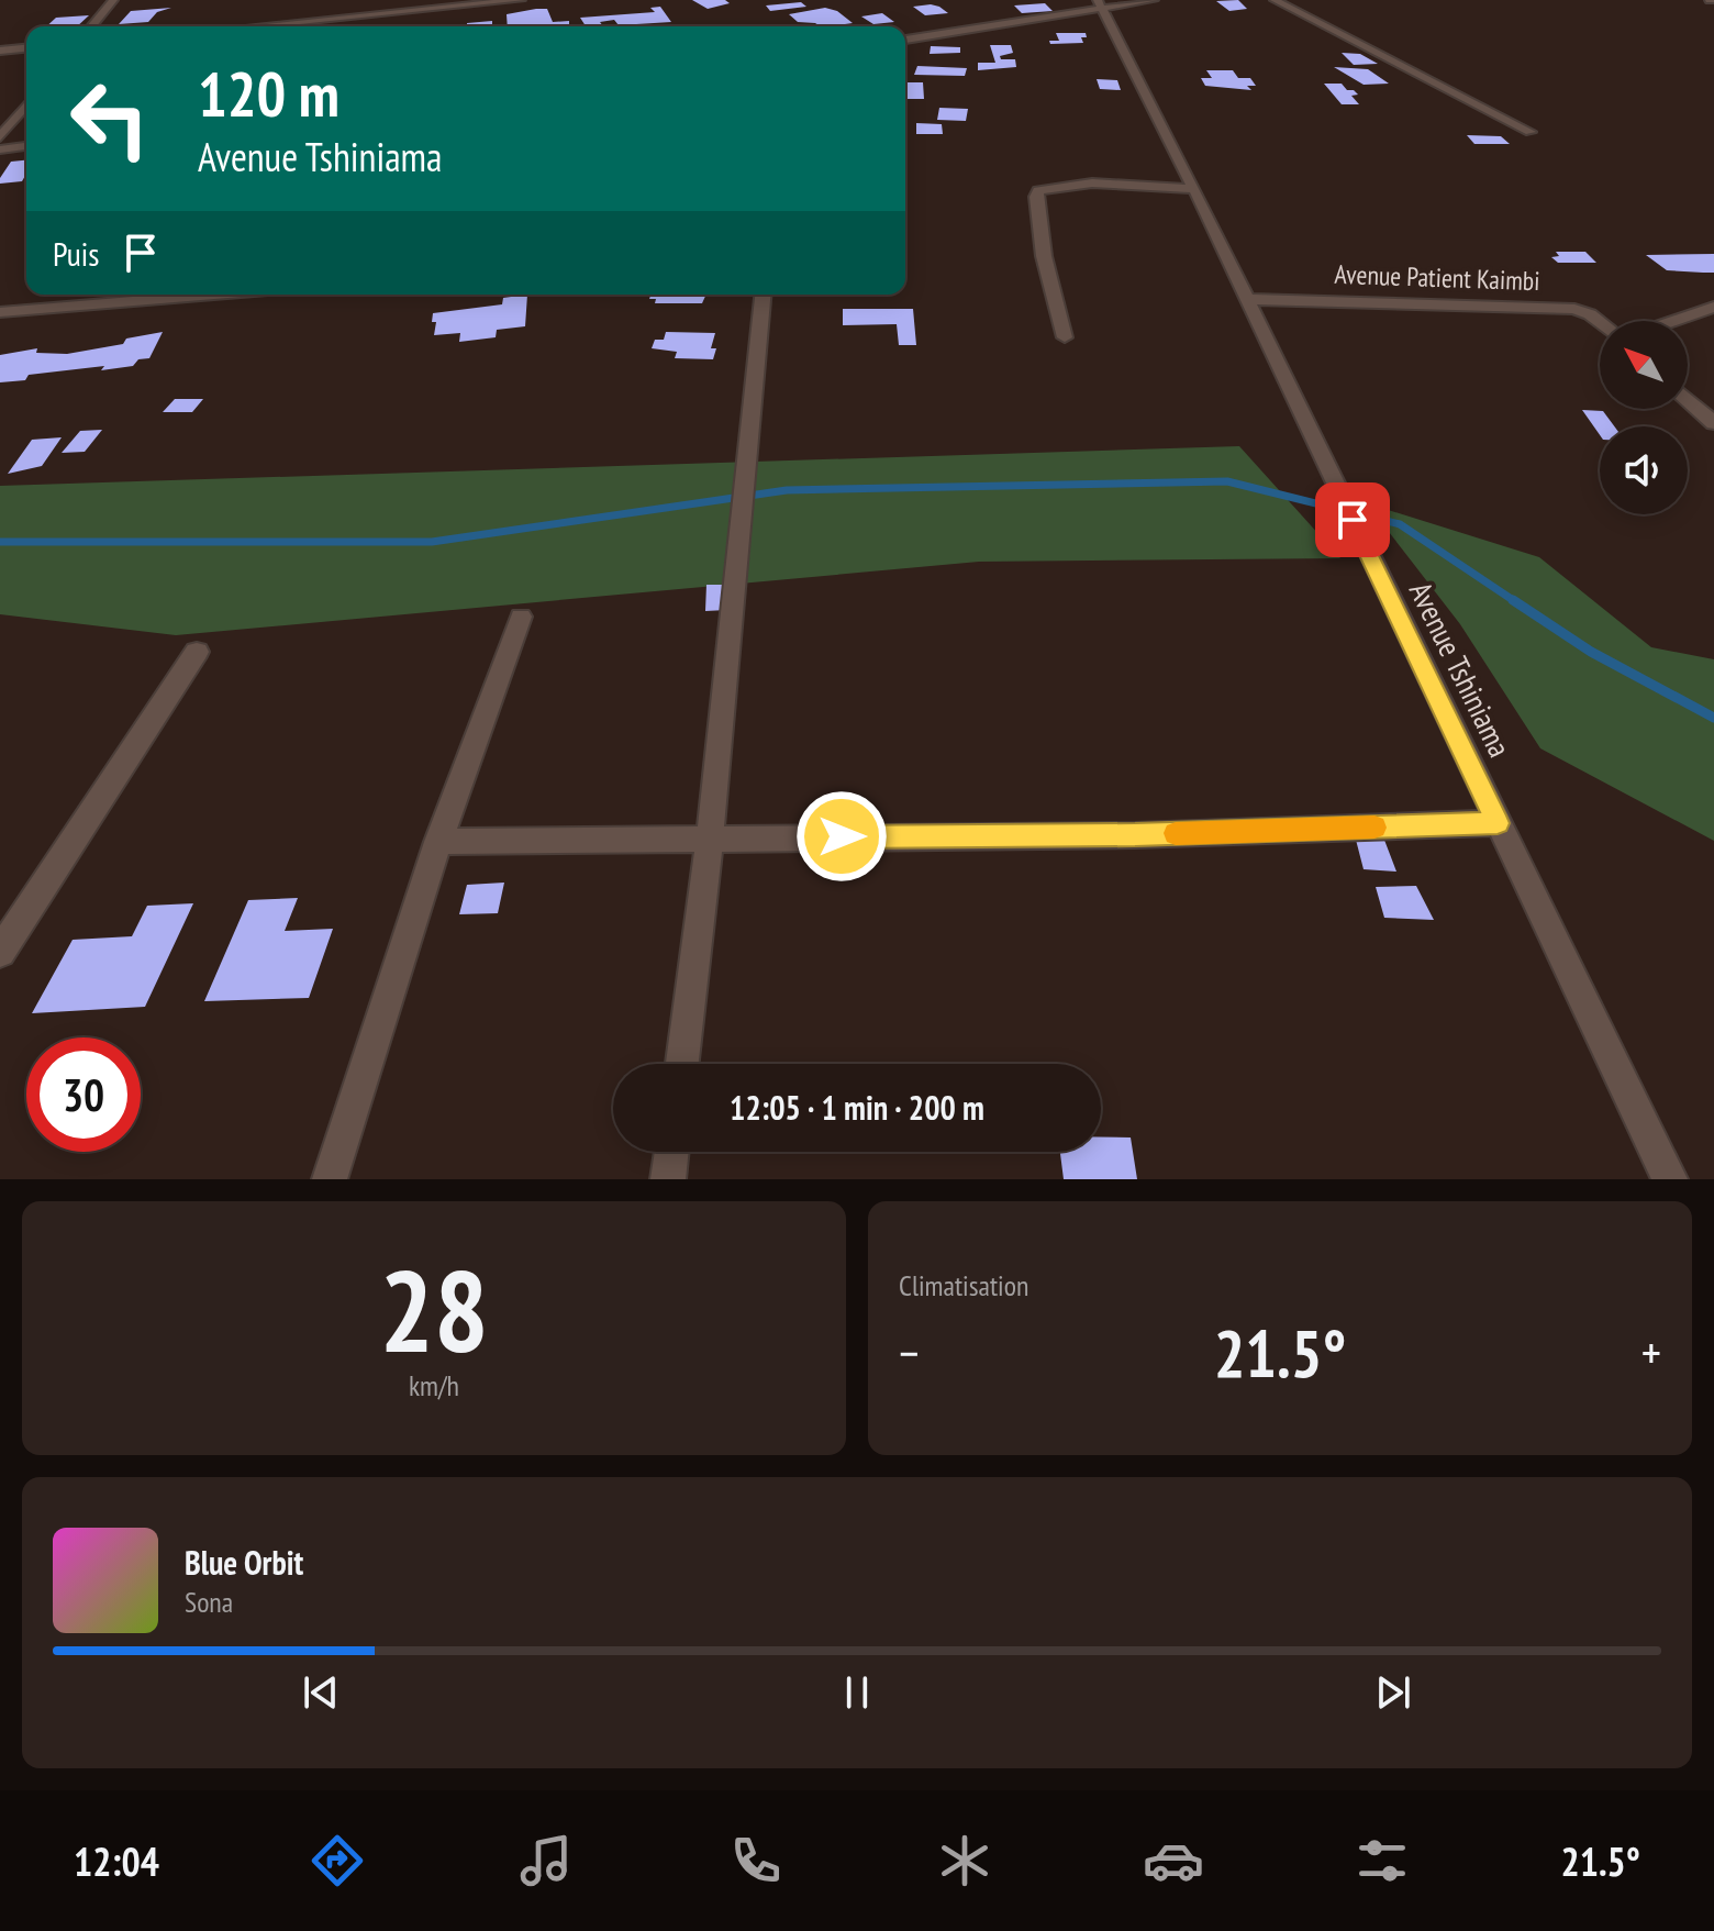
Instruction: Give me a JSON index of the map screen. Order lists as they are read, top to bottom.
{
  "streets": {
    "street": ["Avenue Patient Kaimbi", "Avenue Tshiniama"]
  },
  "crossings": [
    ["Avenue Patient Kaimbi", "Avenue Tshiniama"]
  ],
  "north": "top left",
  "page": {
    "turn": ["120 m", "Avenue Tshiniama"],
    "then": "Puis",
    "limit": "30",
    "trip": "12:05 · 1 min · 200 m",
    "tile": [
      ["28", "km/h"],
      "Climatisation"
    ],
    "heat": ["−", "21.5°", "+"],
    "song": ["Blue Orbit", "Sona"],
    "tabs": ["12:04", "21.5°"]
  }
}
